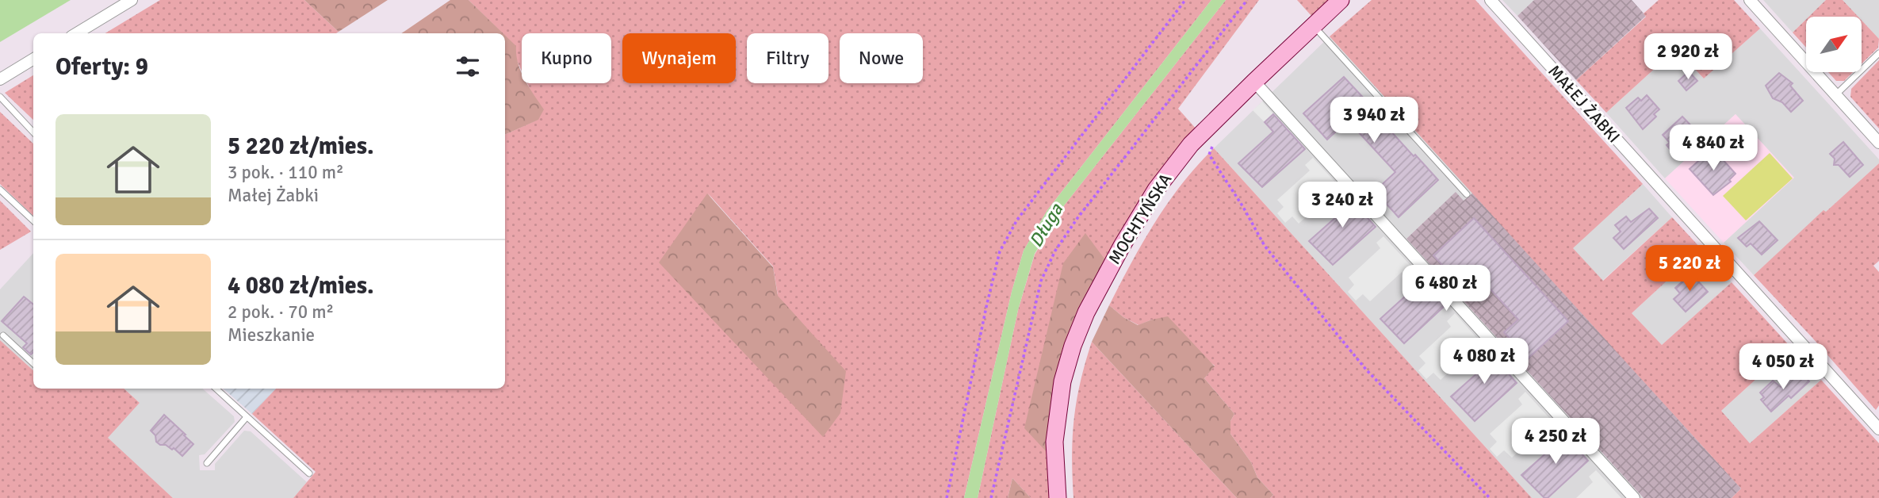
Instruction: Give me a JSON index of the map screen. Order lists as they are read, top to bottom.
{
  "streets": {
    "street": ["MAŁEJ ŻABKI", "MOCHTYŃSKA"]
  },
  "water": ["Długa"],
  "north": "top right",
  "page": {
    "price": [
      "2 920 zł",
      "3 940 zł",
      "4 840 zł",
      "3 240 zł",
      "5 220 zł",
      "6 480 zł",
      "4 080 zł",
      "4 050 zł",
      "4 250 zł"
    ],
    "chip": [
      "Kupno",
      "Wynajem",
      "Filtry",
      "Nowe"
    ],
    "heading": "Oferty: 9",
    "list": [
      {
        "name": "5 220 zł/mies.",
        "note": "3 pok. · 110 m² · Małej Żabki"
      },
      {
        "name": "4 080 zł/mies.",
        "note": "2 pok. · 70 m² · Mieszkanie"
      }
    ]
  }
}
